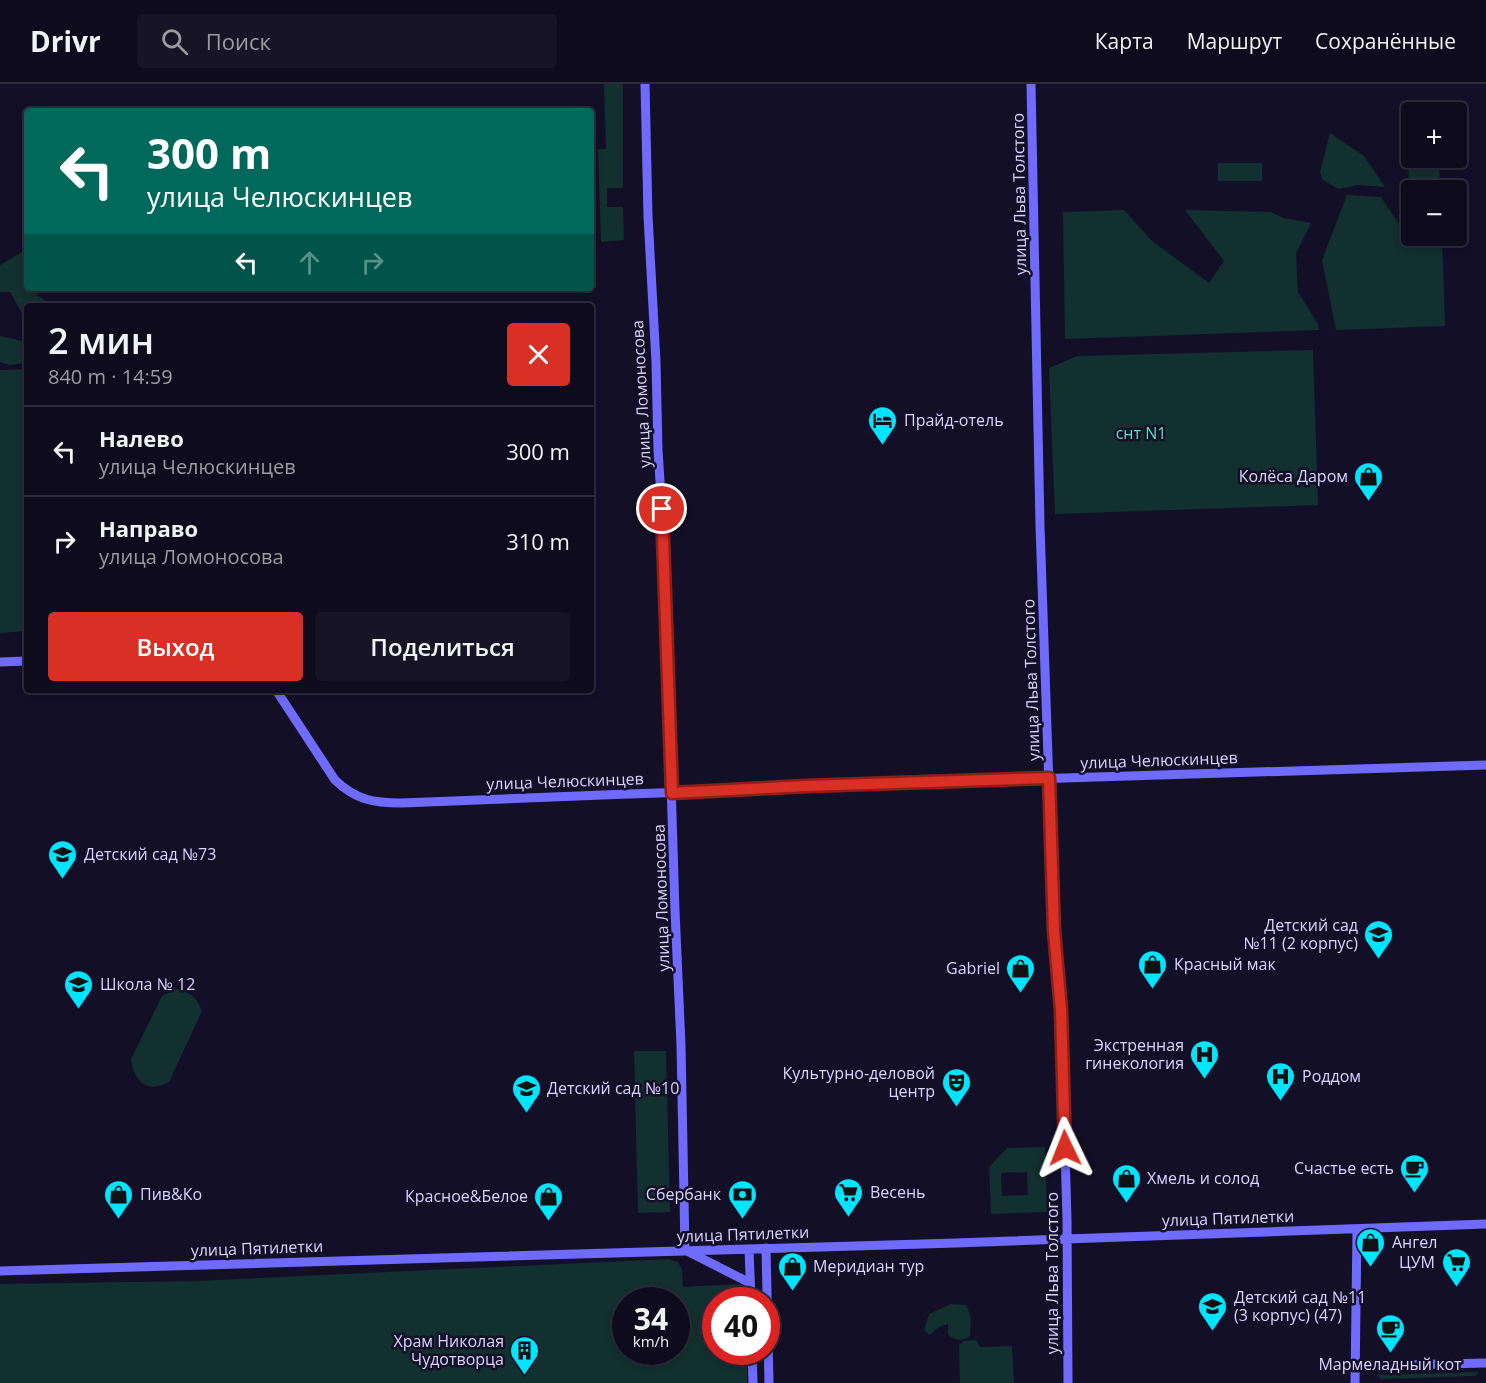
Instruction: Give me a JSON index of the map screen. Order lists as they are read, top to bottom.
{
  "streets": {
    "main road": [
      "улица Льва Толстого",
      "улица Ломоносова",
      "улица Челюскинцев",
      "улица Пятилетки"
    ]
  },
  "crossings": [
    ["улица Льва Толстого", "улица Челюскинцев"],
    ["улица Льва Толстого", "улица Пятилетки"],
    ["улица Ломоносова", "улица Челюскинцев"],
    ["улица Ломоносова", "улица Пятилетки"]
  ],
  "parks": ["снт N1"],
  "places": {
    "hotel": ["Прайд-отель"],
    "shop": [
      "Колёса Даром",
      "Красный мак",
      "Gabriel",
      "Хмель и солод",
      "Пив&Ко",
      "Красное&Белое",
      "Ангел",
      "Меридиан тур"
    ],
    "school or university": [
      "Детский сад №73",
      "Детский сад №11 (2 корпус)",
      "Школа № 12",
      "Детский сад №10",
      "Детский сад №11 (3 корпус) (47)"
    ],
    "hospital": ["Экстренная гинекология", "Роддом"],
    "theatre": ["Культурно-деловой центр"],
    "cafe": ["Счастье есть", "Мармеладный кот"],
    "supermarket": ["Весень", "ЦУМ"],
    "bank": ["Сбербанк"],
    "building": ["Храм Николая Чудотворца"]
  },
  "page": {
    "header": "Drivr",
    "search": "Поиск",
    "nav": ["Карта", "Маршрут", "Сохранённые"],
    "map_buttons": ["+", "−"],
    "turn": ["300 m", "улица Челюскинцев"],
    "heading": ["2 мин", "840 m · 14:59"],
    "list": [
      {
        "name": "Налево",
        "note": "улица Челюскинцев",
        "value": "300 m"
      },
      {
        "name": "Направо",
        "note": "улица Ломоносова",
        "value": "310 m"
      }
    ],
    "buttons": ["Выход", "Поделиться"],
    "speed": "34 km/h",
    "limit": "40"
  }
}
